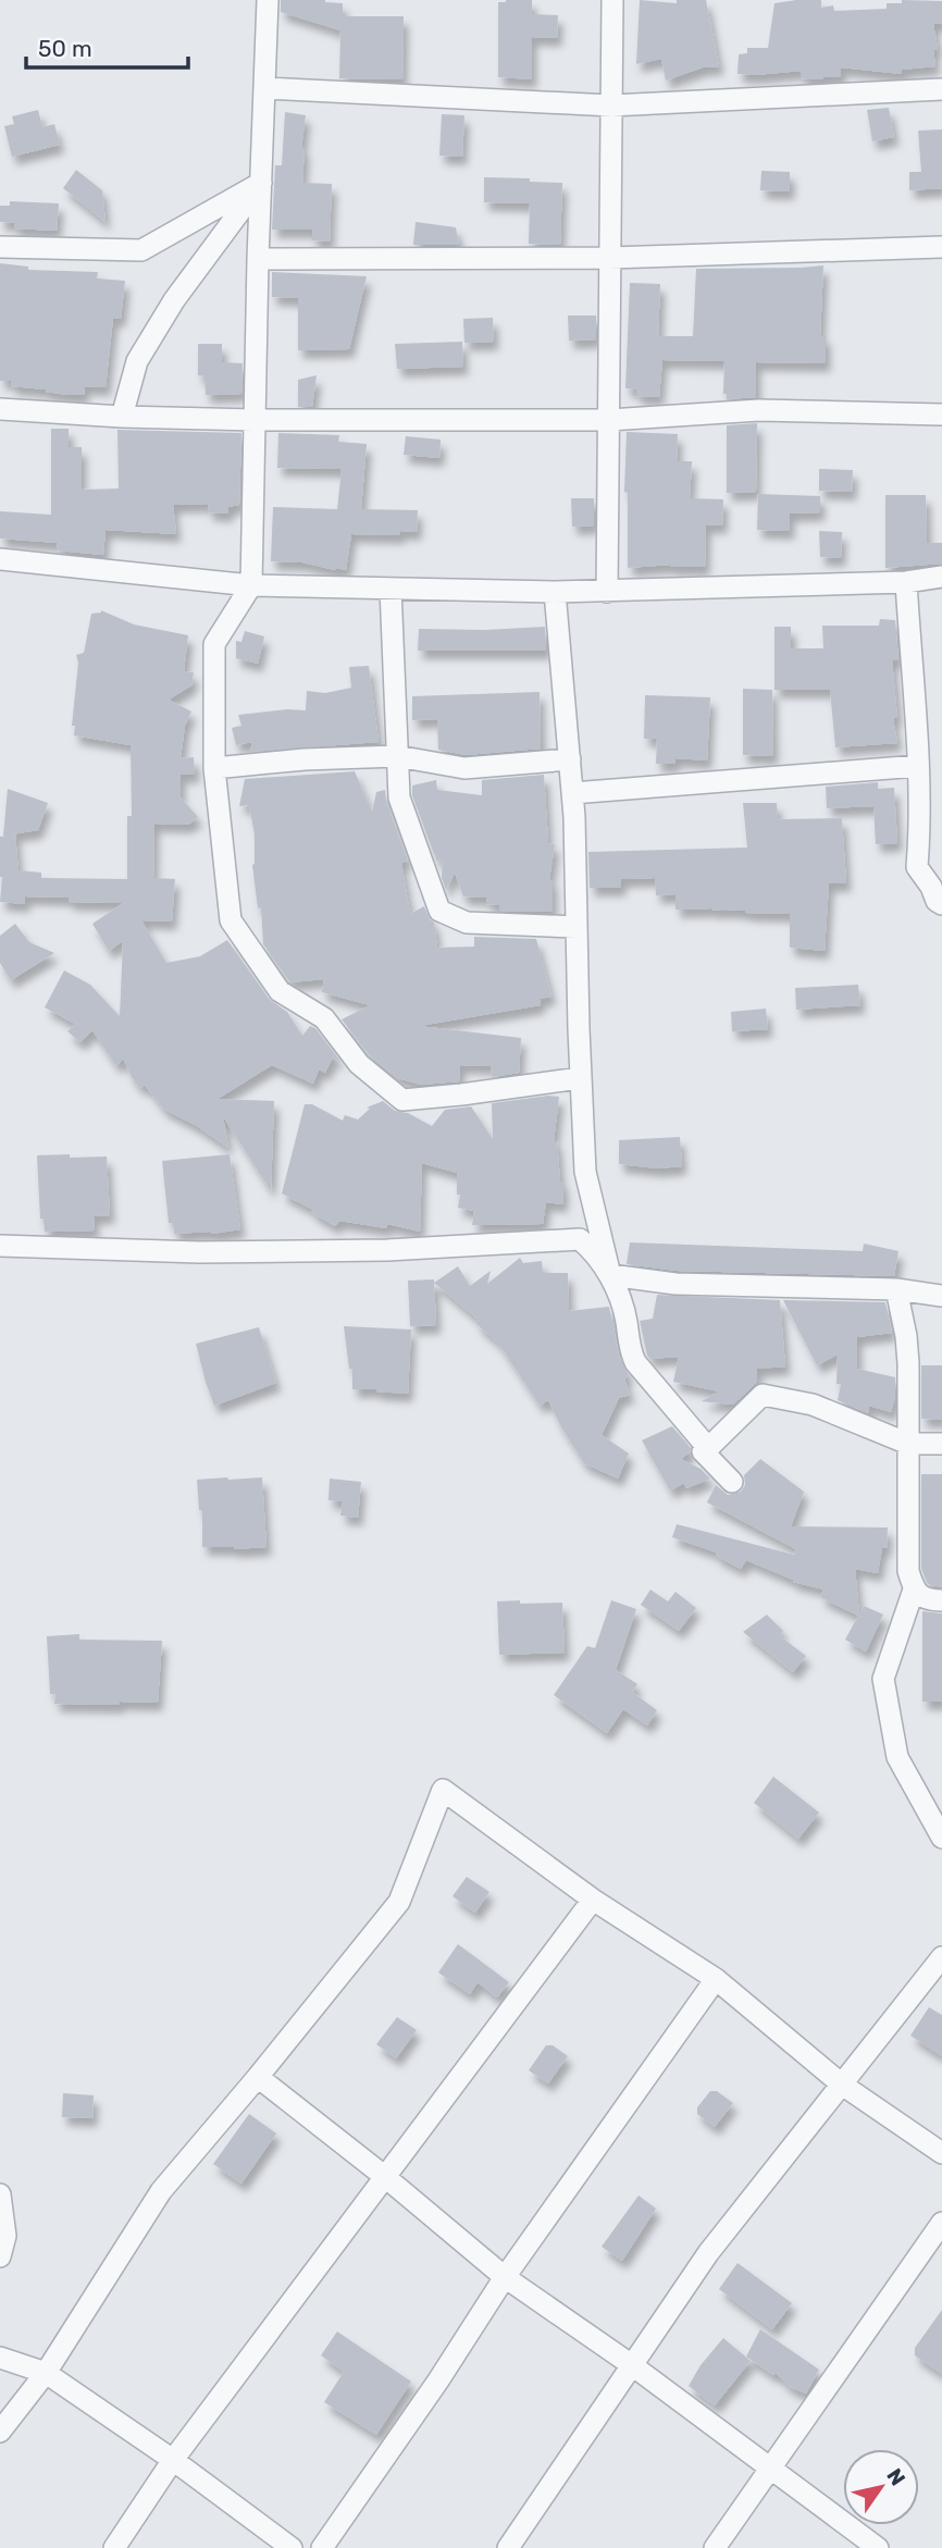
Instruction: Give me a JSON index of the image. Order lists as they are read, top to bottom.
{
  "scale_bar": "50 m",
  "north": "top right"
}
